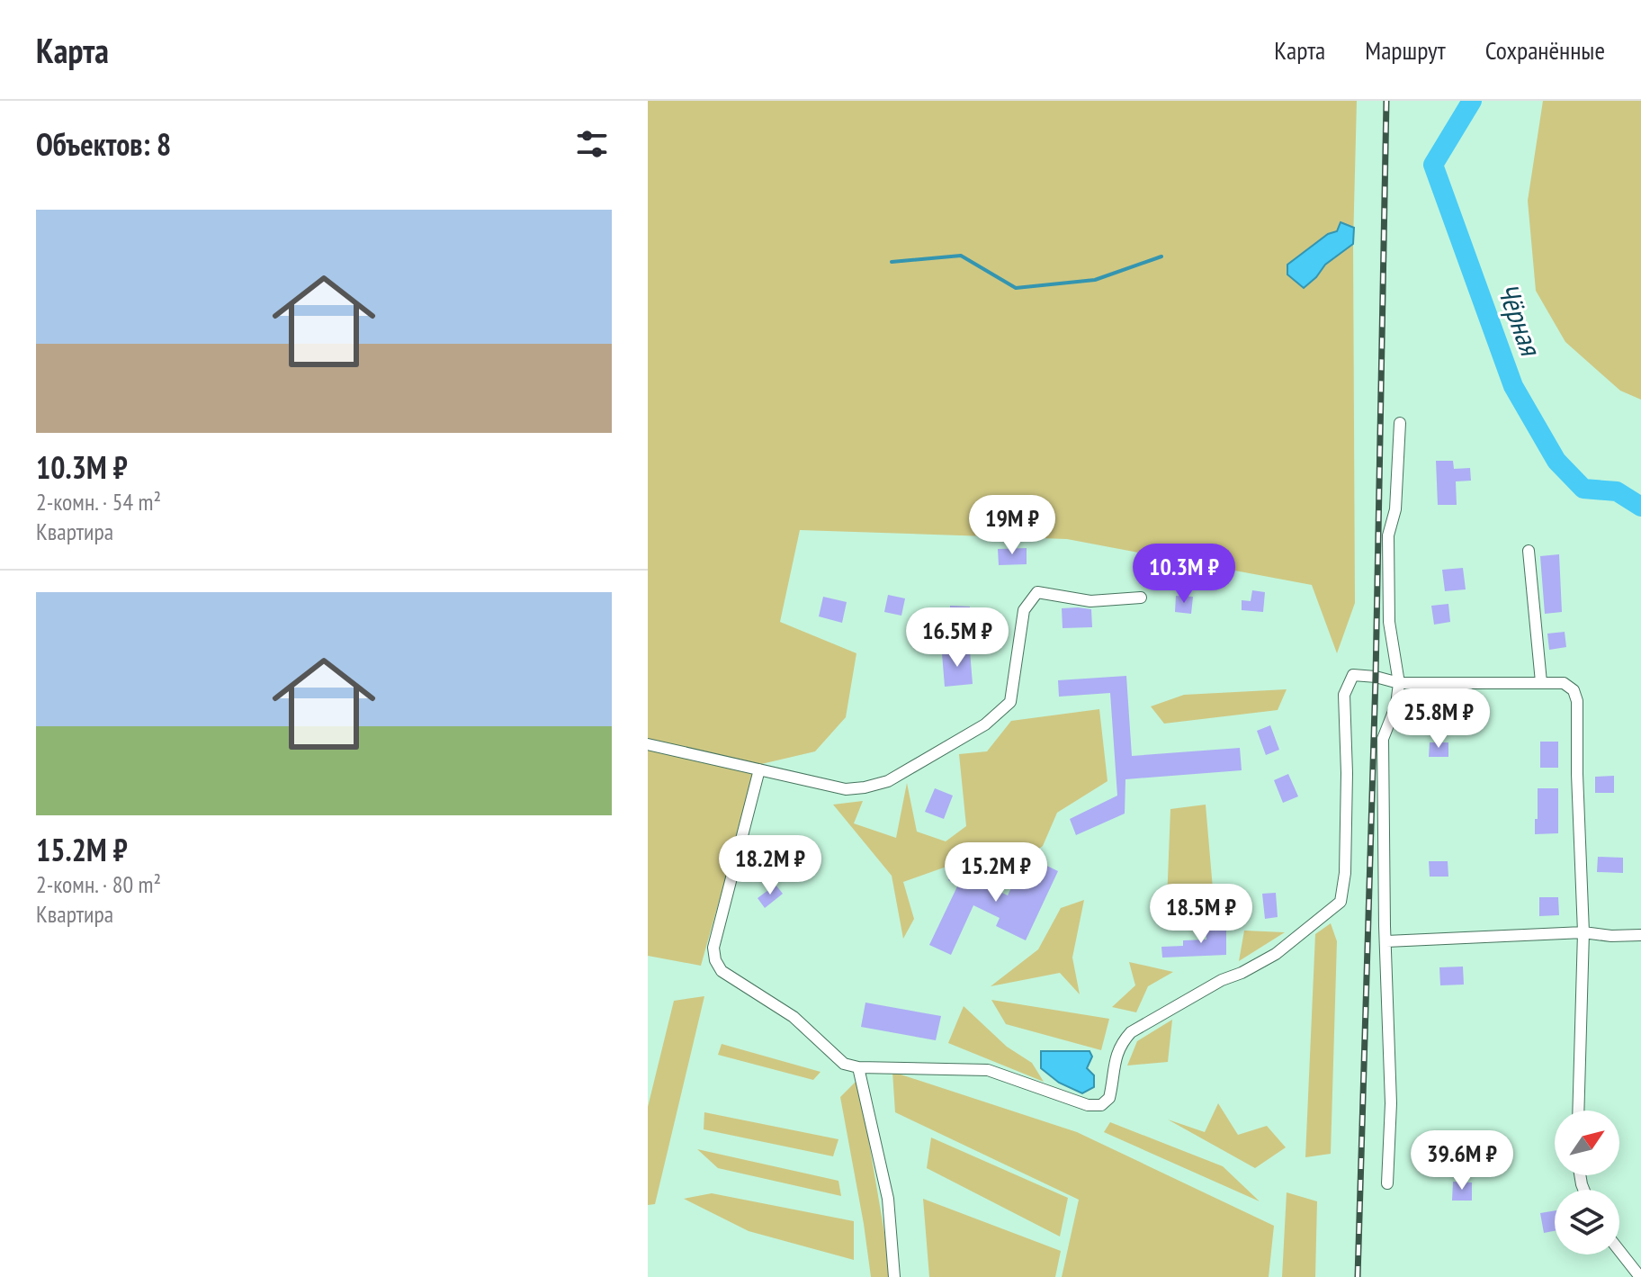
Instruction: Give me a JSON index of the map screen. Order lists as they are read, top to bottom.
{
  "water": ["Чёрная"],
  "north": "top right",
  "page": {
    "header": "Карта",
    "nav": ["Карта", "Маршрут", "Сохранённые"],
    "heading": "Объектов: 8",
    "list": [
      {
        "name": "10.3M ₽",
        "note": "2-комн. · 54 m² · Квартира"
      },
      {
        "name": "15.2M ₽",
        "note": "2-комн. · 80 m² · Квартира"
      }
    ],
    "price": [
      "19M ₽",
      "10.3M ₽",
      "16.5M ₽",
      "25.8M ₽",
      "18.2M ₽",
      "15.2M ₽",
      "18.5M ₽",
      "39.6M ₽"
    ]
  }
}
